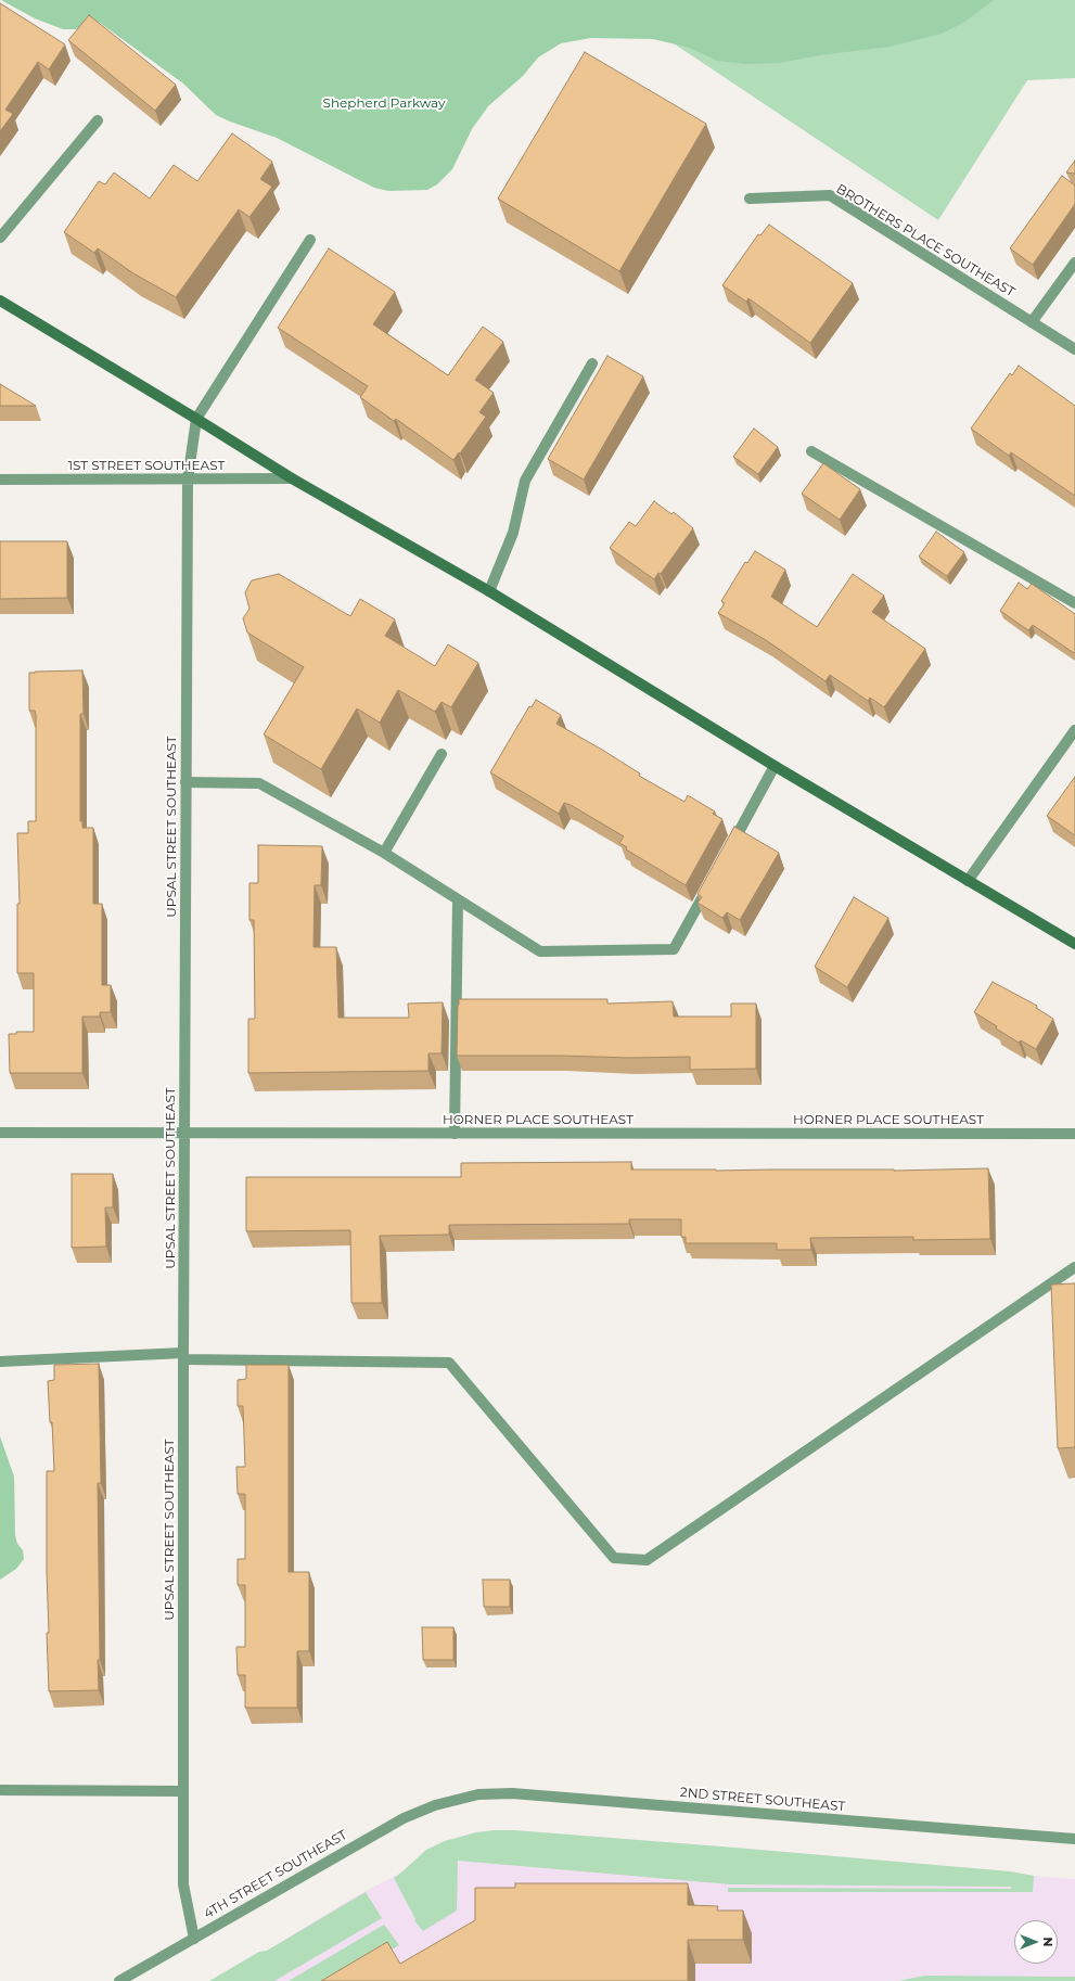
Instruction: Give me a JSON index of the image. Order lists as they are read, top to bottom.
{
  "streets": {
    "street": [
      "BROTHERS PLACE SOUTHEAST",
      "1ST STREET SOUTHEAST",
      "UPSAL STREET SOUTHEAST",
      "HORNER PLACE SOUTHEAST",
      "2ND STREET SOUTHEAST",
      "4TH STREET SOUTHEAST"
    ]
  },
  "crossings": [
    ["1ST STREET SOUTHEAST", "UPSAL STREET SOUTHEAST"],
    ["UPSAL STREET SOUTHEAST", "HORNER PLACE SOUTHEAST"],
    ["UPSAL STREET SOUTHEAST", "4TH STREET SOUTHEAST"],
    ["2ND STREET SOUTHEAST", "4TH STREET SOUTHEAST"]
  ],
  "parks": ["Shepherd Parkway"],
  "north": "right"
}
